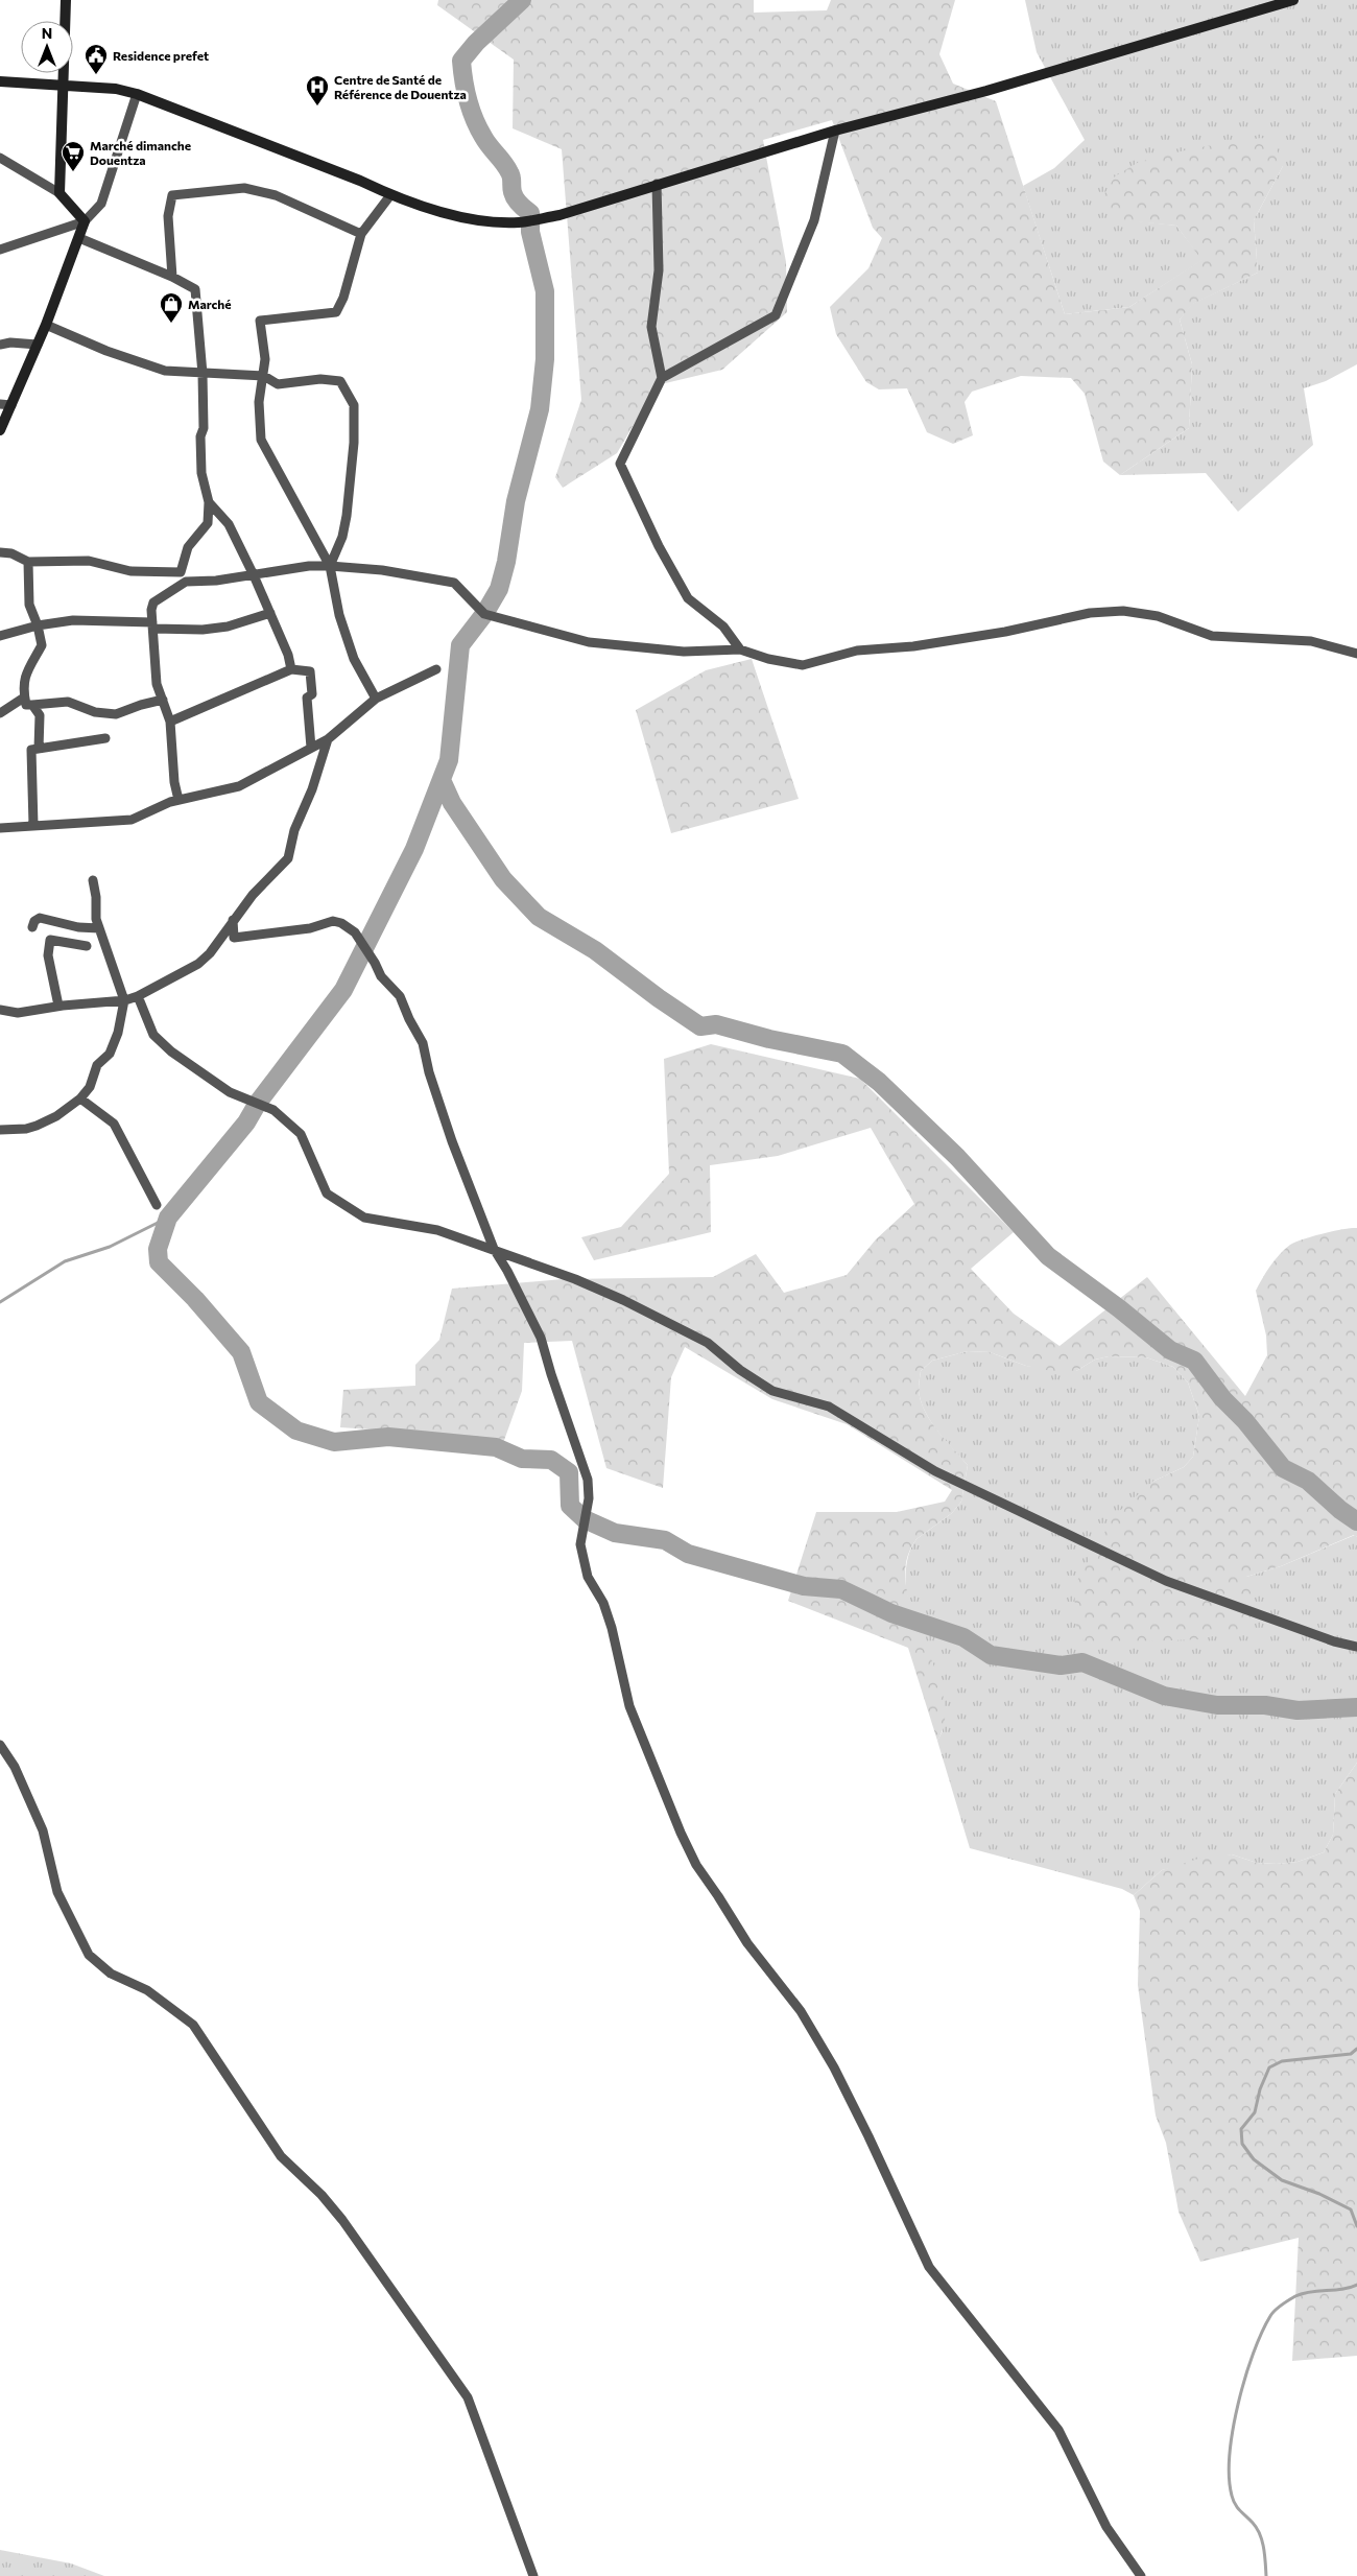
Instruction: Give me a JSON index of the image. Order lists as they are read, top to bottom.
{
  "places": {
    "public building": ["Residence prefet"],
    "hospital": ["Centre de Santé de Référence de Douentza"],
    "supermarket": ["Marché dimanche Douentza"],
    "shop": ["Marché"]
  },
  "north": "top"
}
